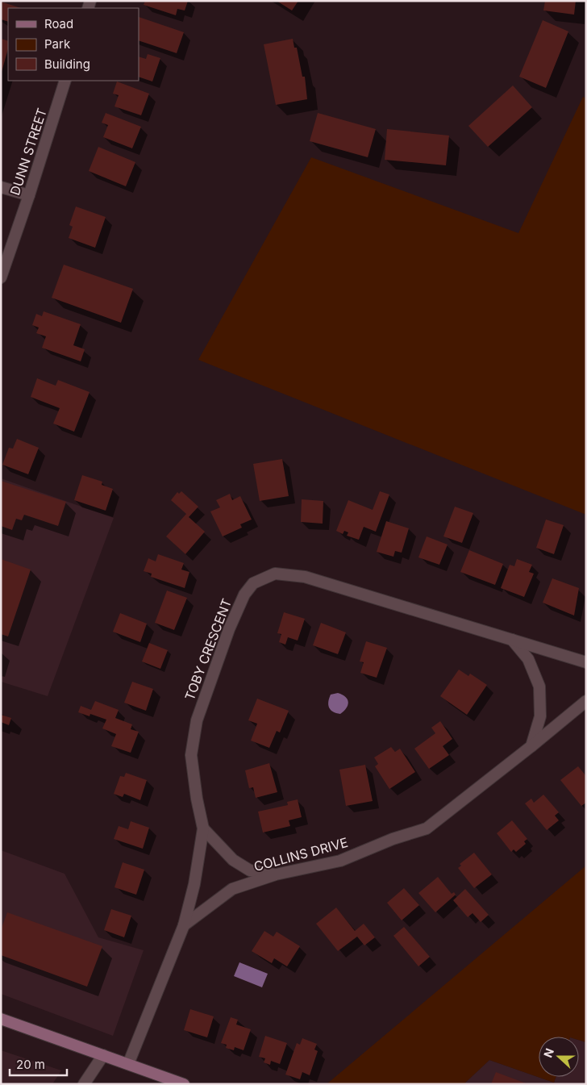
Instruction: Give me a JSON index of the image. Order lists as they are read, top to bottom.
{
  "streets": {
    "street": ["DUNN STREET", "TOBY CRESCENT", "COLLINS DRIVE"]
  },
  "crossings": [
    ["TOBY CRESCENT", "COLLINS DRIVE"]
  ],
  "legend": ["Road", "Park", "Building"],
  "scale_bar": "20 m",
  "north": "left"
}
